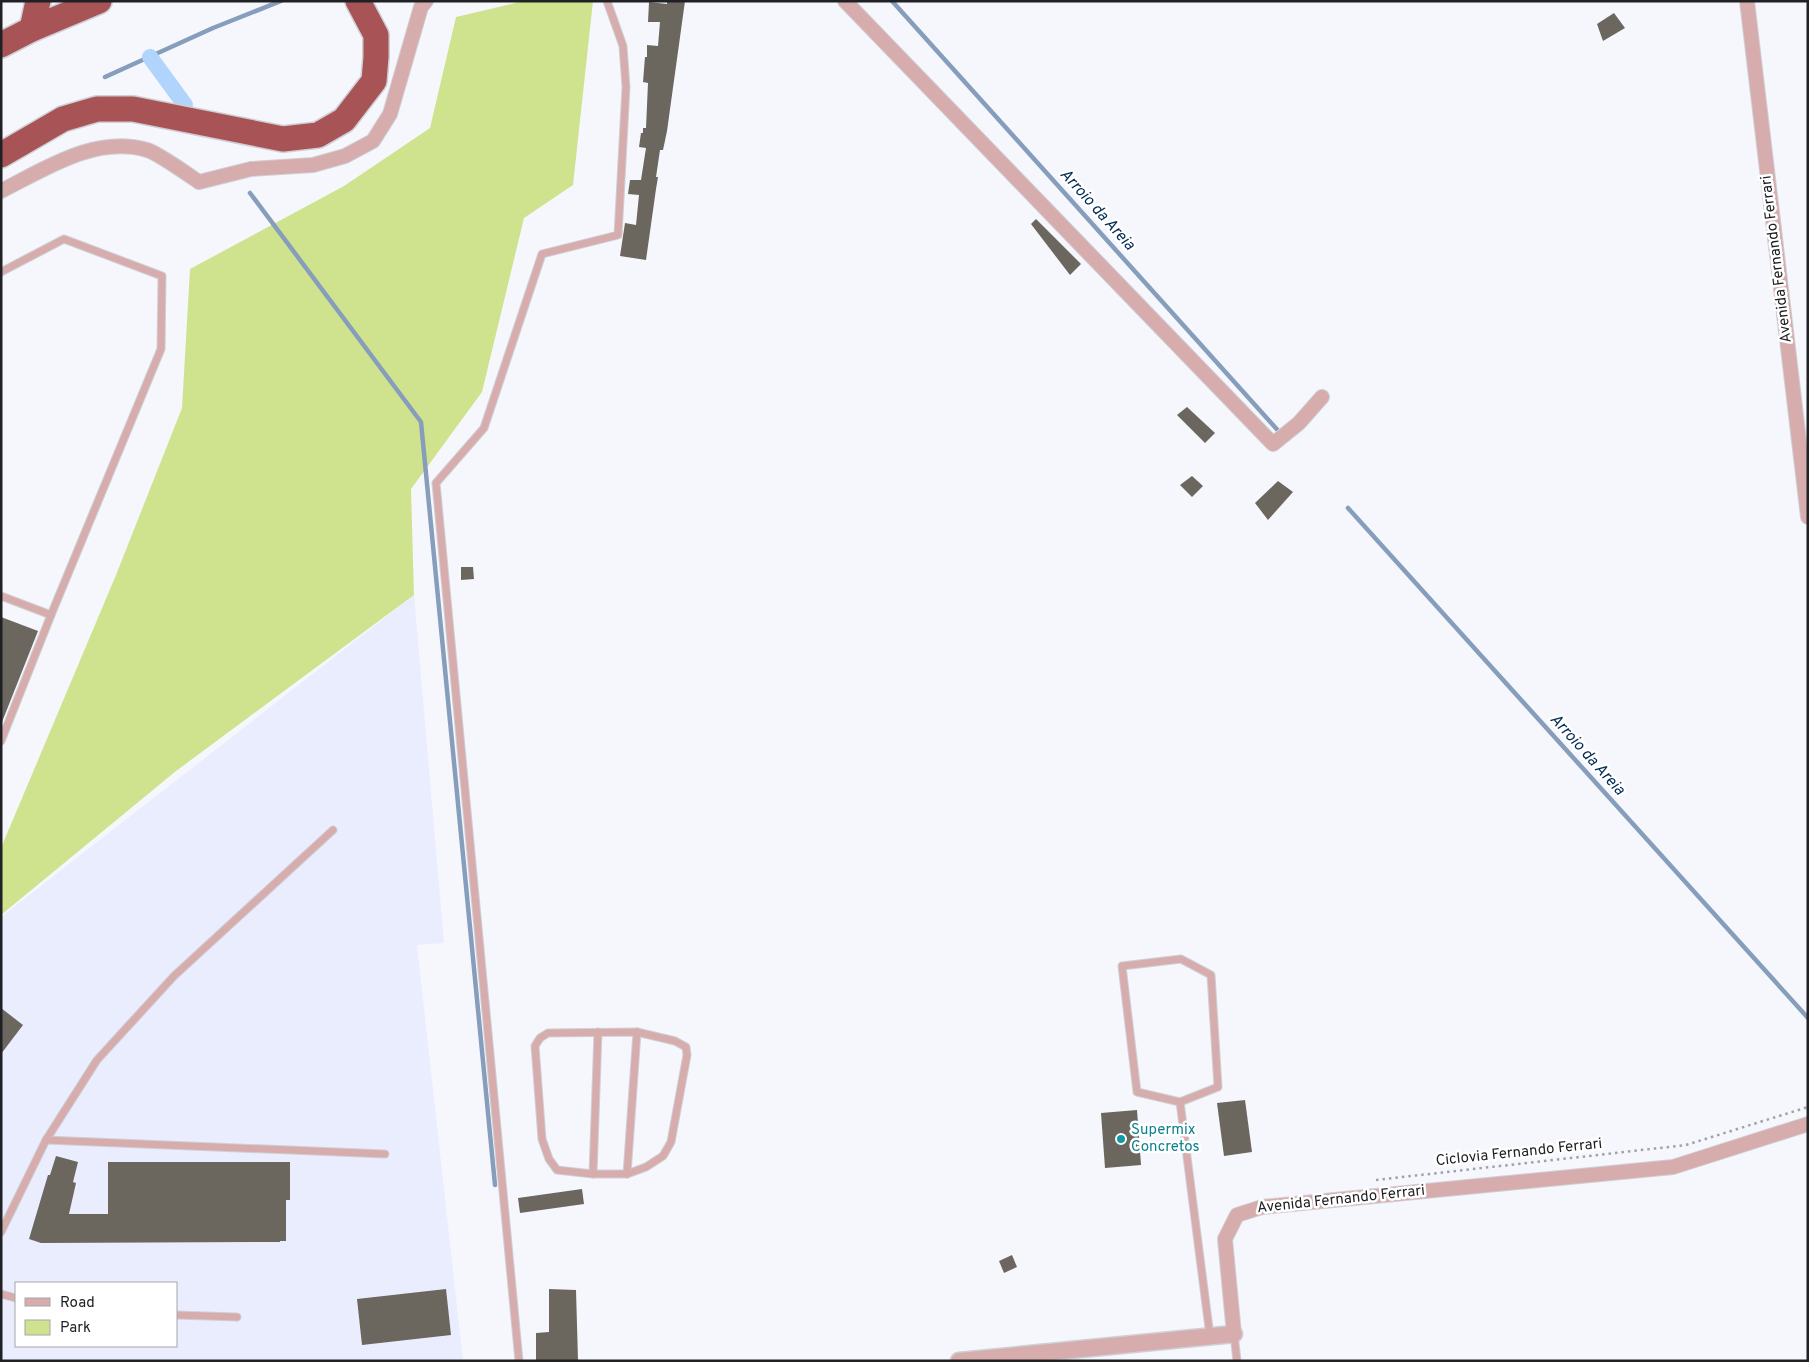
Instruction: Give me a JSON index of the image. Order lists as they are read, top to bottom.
{
  "streets": {
    "street": ["Avenida Fernando Ferrari"],
    "path": ["Ciclovia Fernando Ferrari"]
  },
  "water": ["Arroio da Areia"],
  "places": ["Supermix Concretos"],
  "legend": ["Road", "Park"]
}
